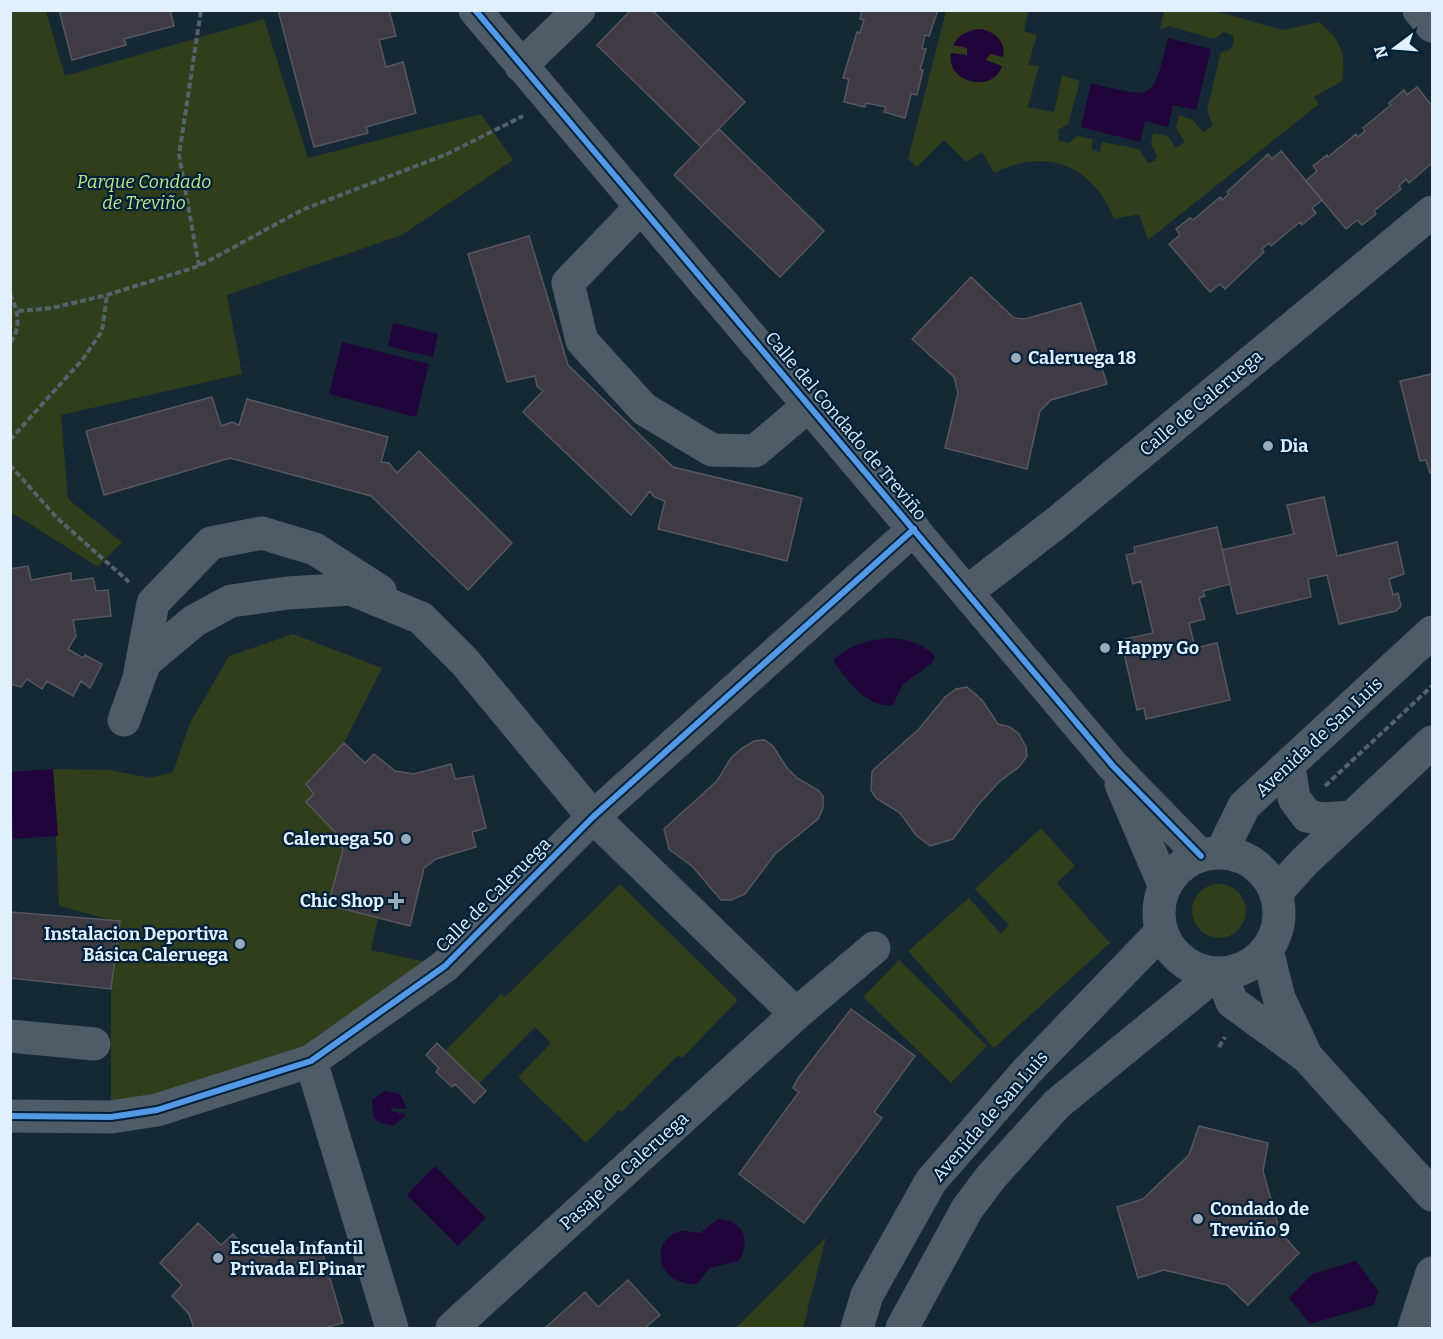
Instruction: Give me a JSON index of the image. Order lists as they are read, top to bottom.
{
  "streets": {
    "street": [
      "Calle de Caleruega",
      "Calle del Condado de Treviño",
      "Avenida de San Luis",
      "Pasaje de Caleruega"
    ]
  },
  "crossings": [
    ["Calle de Caleruega", "Calle del Condado de Treviño"],
    ["Calle del Condado de Treviño", "Avenida de San Luis"]
  ],
  "parks": ["Parque Condado de Treviño"],
  "places": {
    "other": [
      "Caleruega 18",
      "Dia",
      "Happy Go",
      "Caleruega 50",
      "Instalacion Deportiva Básica Caleruega",
      "Condado de Treviño 9",
      "Escuela Infantil Privada El Pinar"
    ],
    "health": ["Chic Shop"]
  },
  "north": "left"
}
